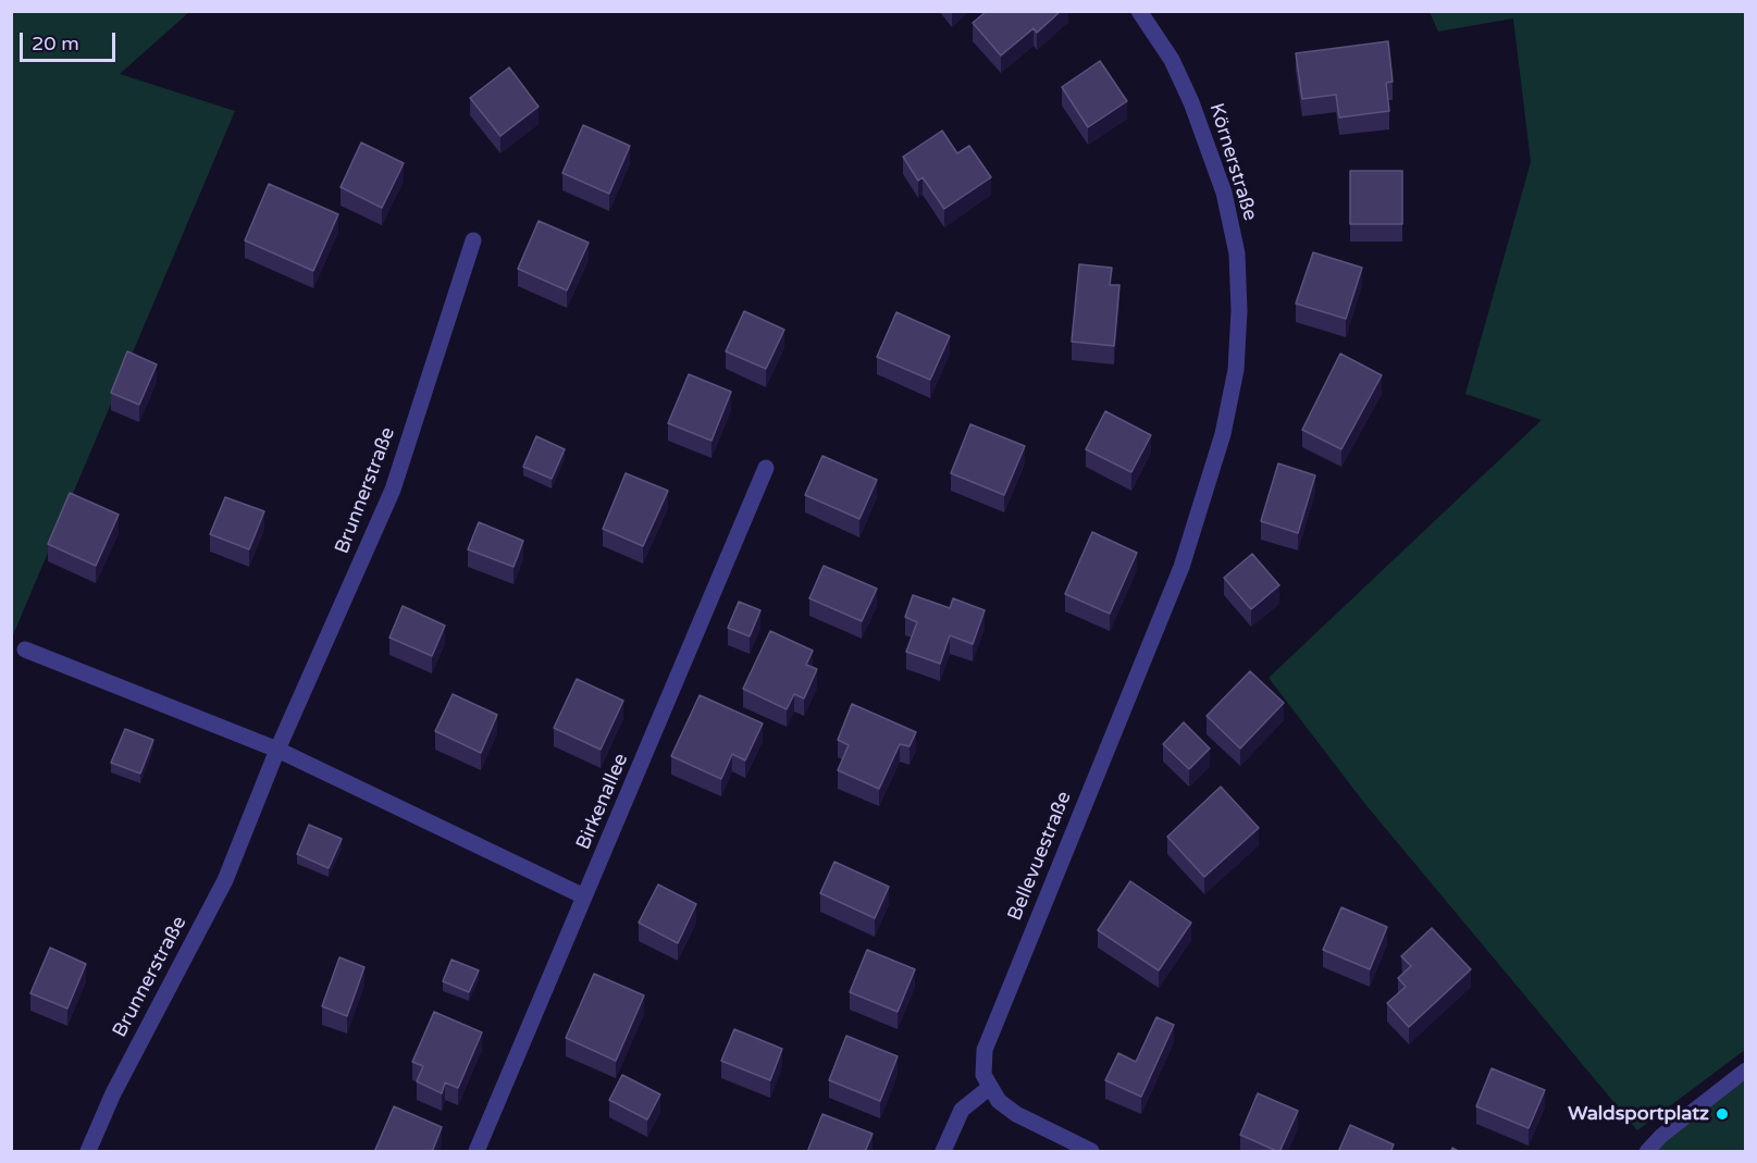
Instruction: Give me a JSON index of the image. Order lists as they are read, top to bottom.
{
  "streets": {
    "street": [
      "Körnerstraße",
      "Brunnerstraße",
      "Birkenallee",
      "Bellevuestraße"
    ]
  },
  "crossings": [
    ["Körnerstraße", "Bellevuestraße"]
  ],
  "places": ["Waldsportplatz"],
  "scale_bar": "20 m"
}
